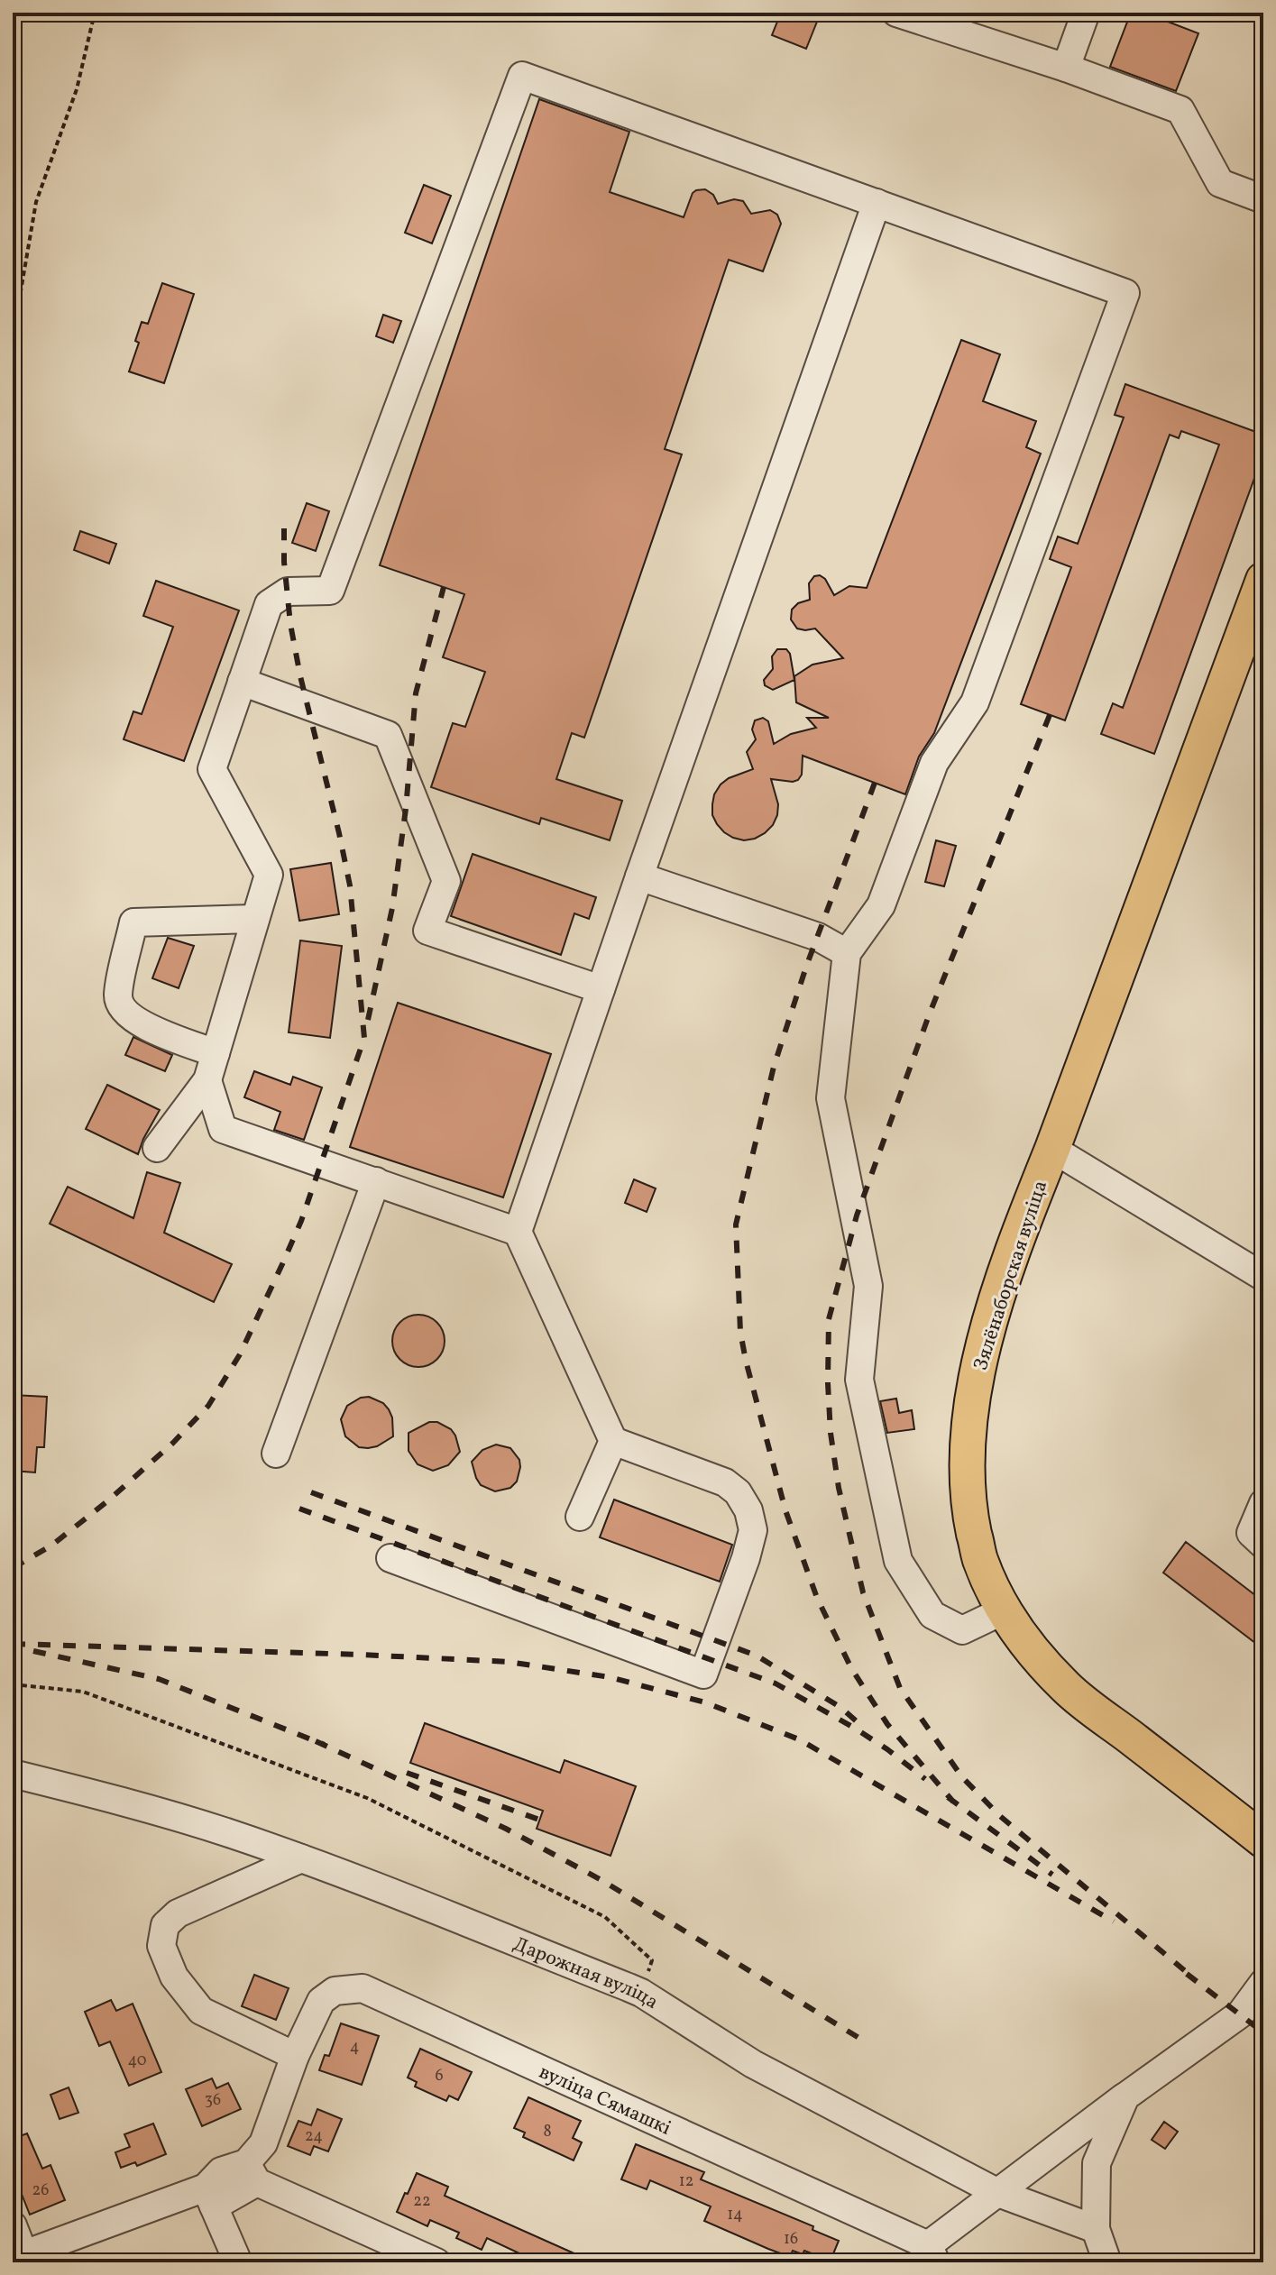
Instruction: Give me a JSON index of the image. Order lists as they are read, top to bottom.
{
  "streets": {
    "main road": ["Зялёнаборская вуліца"],
    "street": ["Дарожная вуліца", "вуліца Сямашкі"]
  },
  "house_numbers": [
    "4",
    "40",
    "6",
    "36",
    "8",
    "24",
    "12",
    "26",
    "22",
    "14",
    "16"
  ]
}
